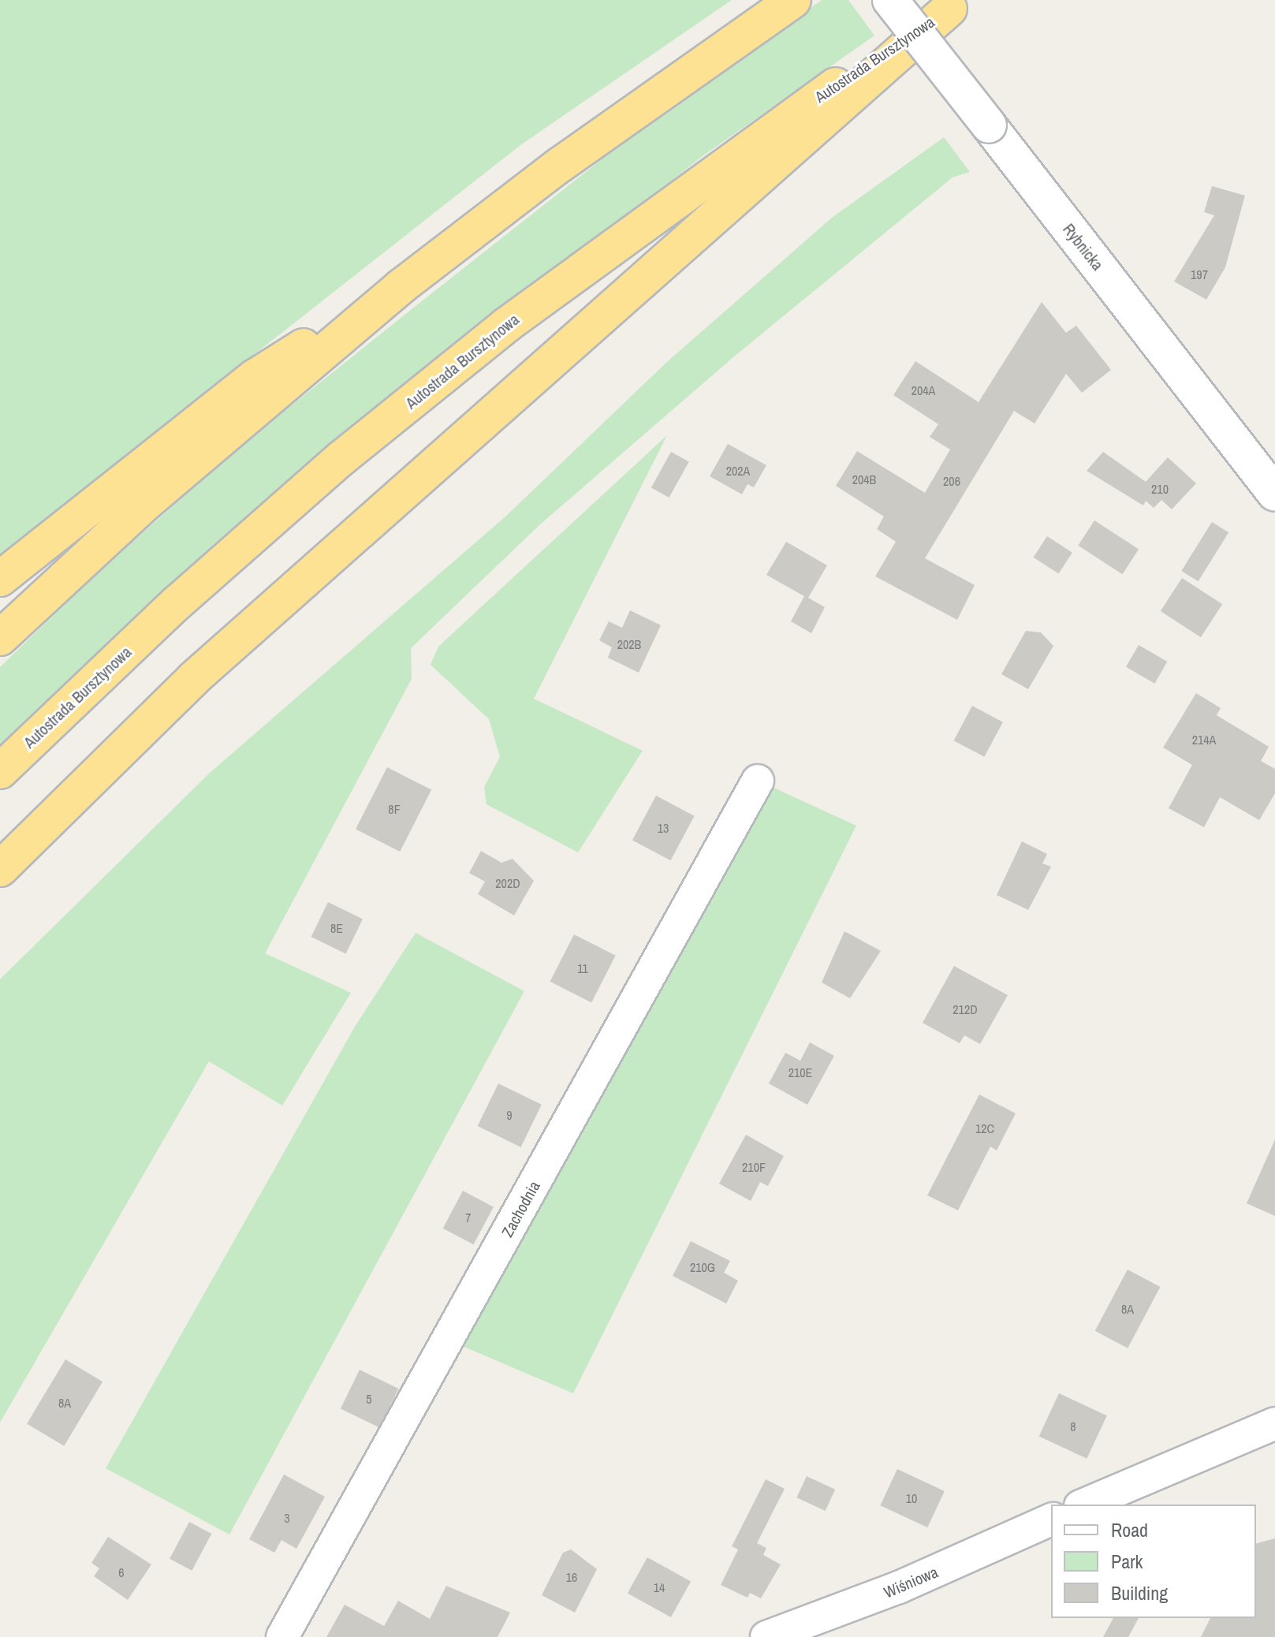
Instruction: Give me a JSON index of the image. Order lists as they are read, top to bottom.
{
  "streets": {
    "highway": ["Autostrada Bursztynowa"],
    "street": ["Rybnicka", "Zachodnia", "Wiśniowa"]
  },
  "house_numbers": [
    "197",
    "204A",
    "202A",
    "204B",
    "206",
    "210",
    "202B",
    "214A",
    "8F",
    "13",
    "202D",
    "8E",
    "11",
    "212D",
    "210E",
    "9",
    "12C",
    "210F",
    "7",
    "210G",
    "8A",
    "5",
    "8A",
    "8",
    "10",
    "3",
    "6",
    "16",
    "14"
  ],
  "legend": ["Road", "Park", "Building"]
}
